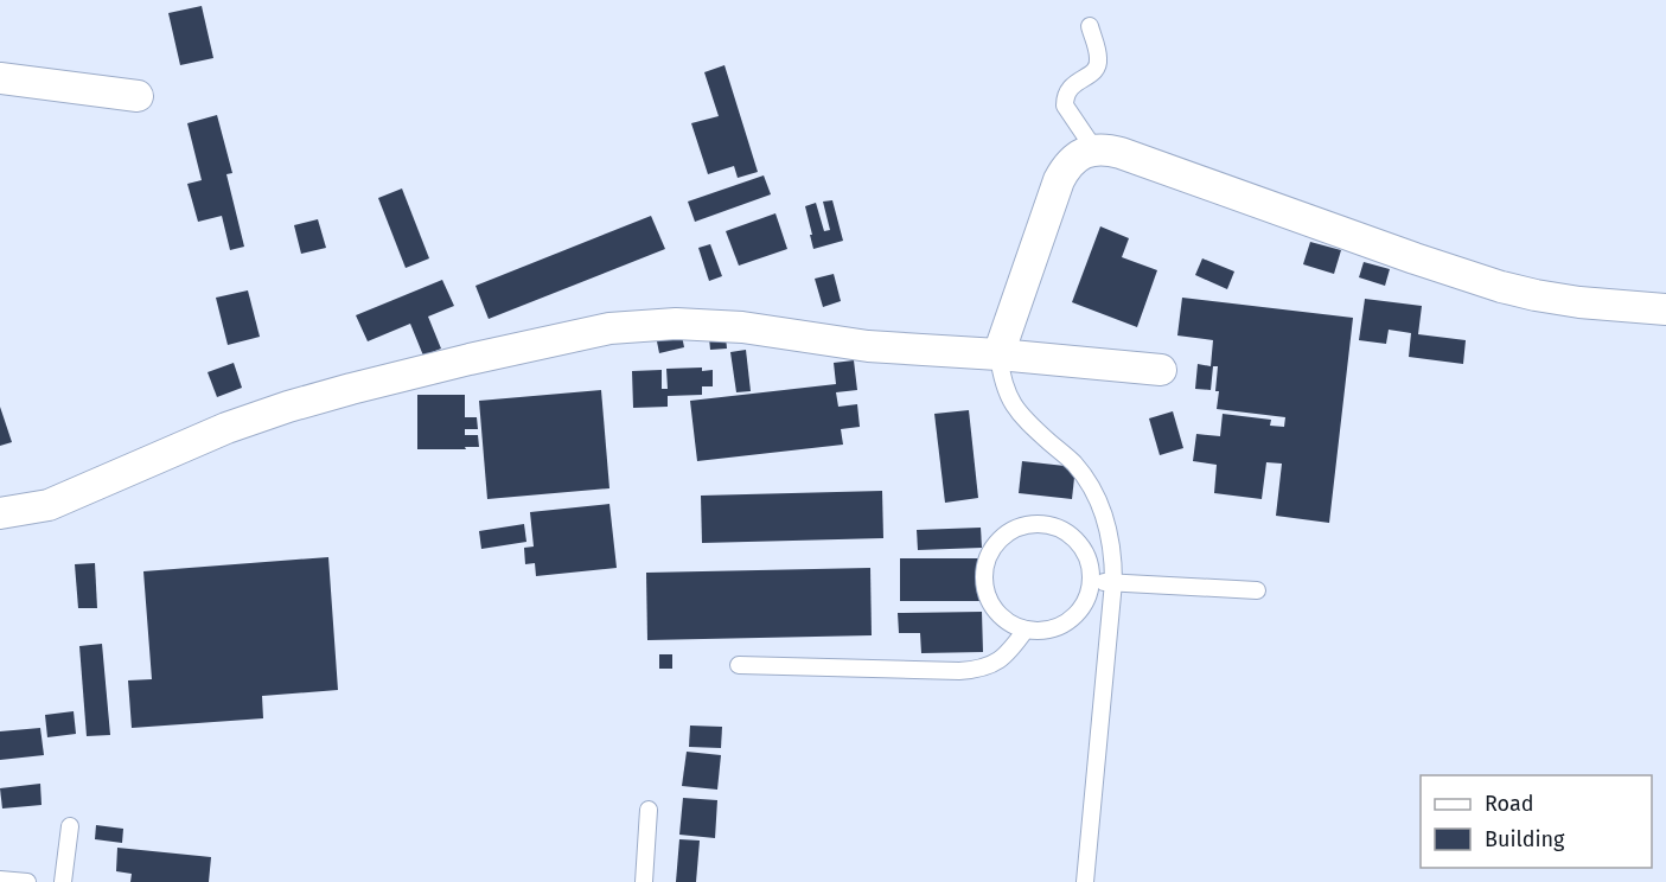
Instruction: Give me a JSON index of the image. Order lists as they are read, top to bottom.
{
  "legend": ["Road", "Building"]
}
